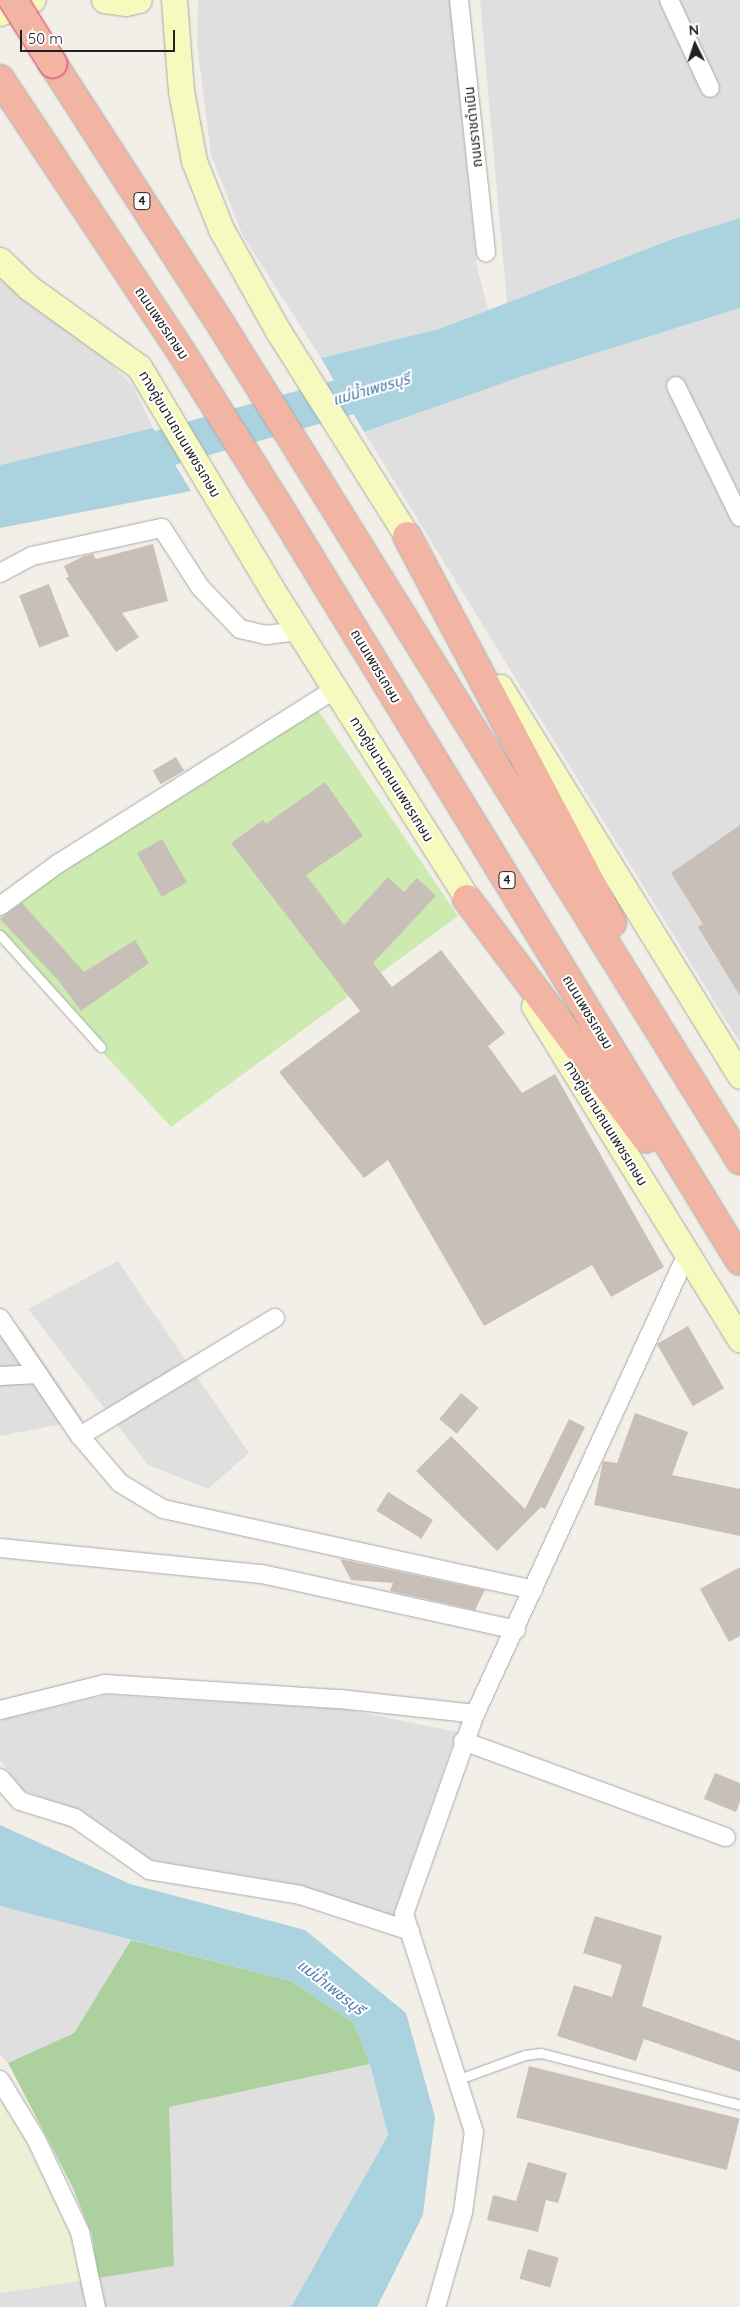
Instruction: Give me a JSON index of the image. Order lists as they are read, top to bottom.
{
  "streets": {
    "highway": ["4", "ถนนเพชรเกษม"],
    "main road": ["ทางคู่ขนานถนนเพชรเกษม"],
    "street": ["ถนนราชดำเนิน"]
  },
  "water": ["แม่น้ำเพชรบุรี"],
  "scale_bar": "50 m",
  "north": "top"
}
